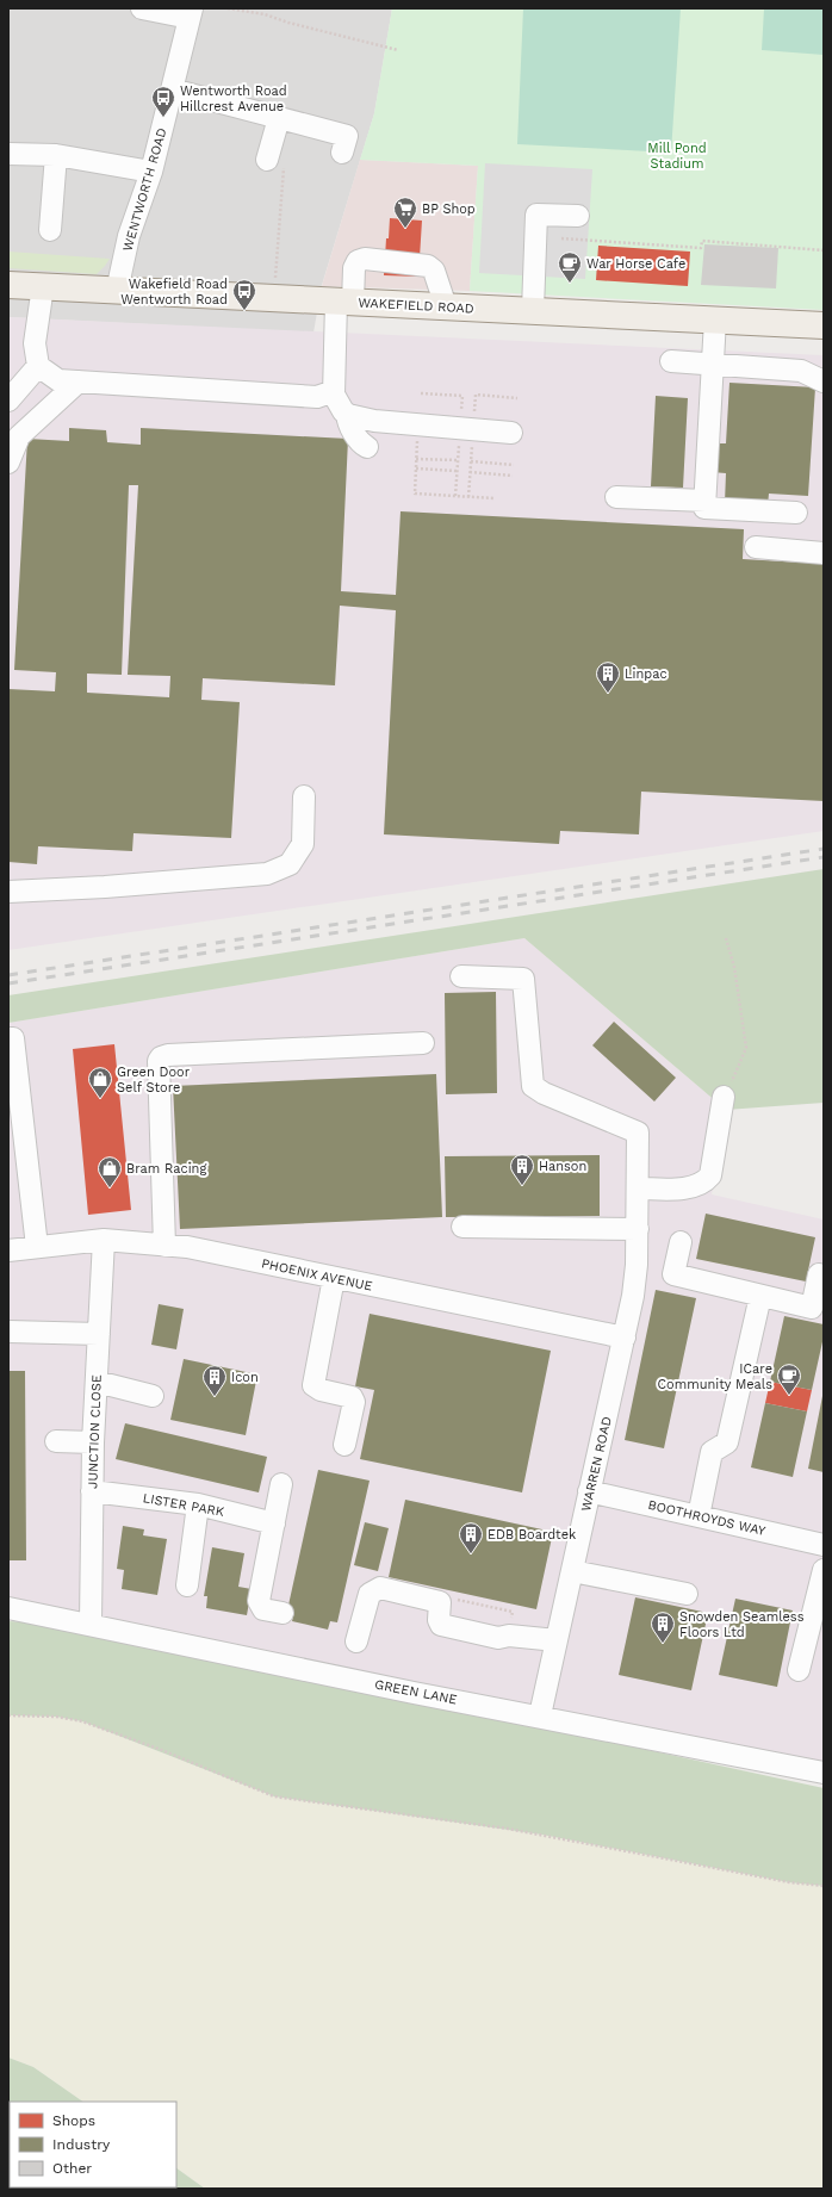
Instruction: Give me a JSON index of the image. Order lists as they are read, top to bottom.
{
  "streets": {
    "main road": ["WAKEFIELD ROAD"],
    "street": [
      "WENTWORTH ROAD",
      "PHOENIX AVENUE",
      "JUNCTION CLOSE",
      "WARREN ROAD",
      "LISTER PARK",
      "BOOTHROYDS WAY",
      "GREEN LANE"
    ]
  },
  "crossings": [
    ["WENTWORTH ROAD", "WAKEFIELD ROAD"],
    ["PHOENIX AVENUE", "JUNCTION CLOSE"],
    ["PHOENIX AVENUE", "WARREN ROAD"],
    ["JUNCTION CLOSE", "LISTER PARK"],
    ["JUNCTION CLOSE", "GREEN LANE"],
    ["WARREN ROAD", "BOOTHROYDS WAY"],
    ["WARREN ROAD", "GREEN LANE"]
  ],
  "parks": ["Mill Pond Stadium"],
  "places": {
    "bus stop": ["Wentworth Road Hillcrest Avenue", "Wakefield Road Wentworth Road"],
    "supermarket": ["BP Shop"],
    "cafe": ["War Horse Cafe", "ICare Community Meals"],
    "building": [
      "Linpac",
      "Hanson",
      "Icon",
      "EDB Boardtek",
      "Snowden Seamless Floors Ltd"
    ],
    "shop": ["Green Door Self Store", "Bram Racing"]
  },
  "legend": ["Shops", "Industry", "Other"]
}
